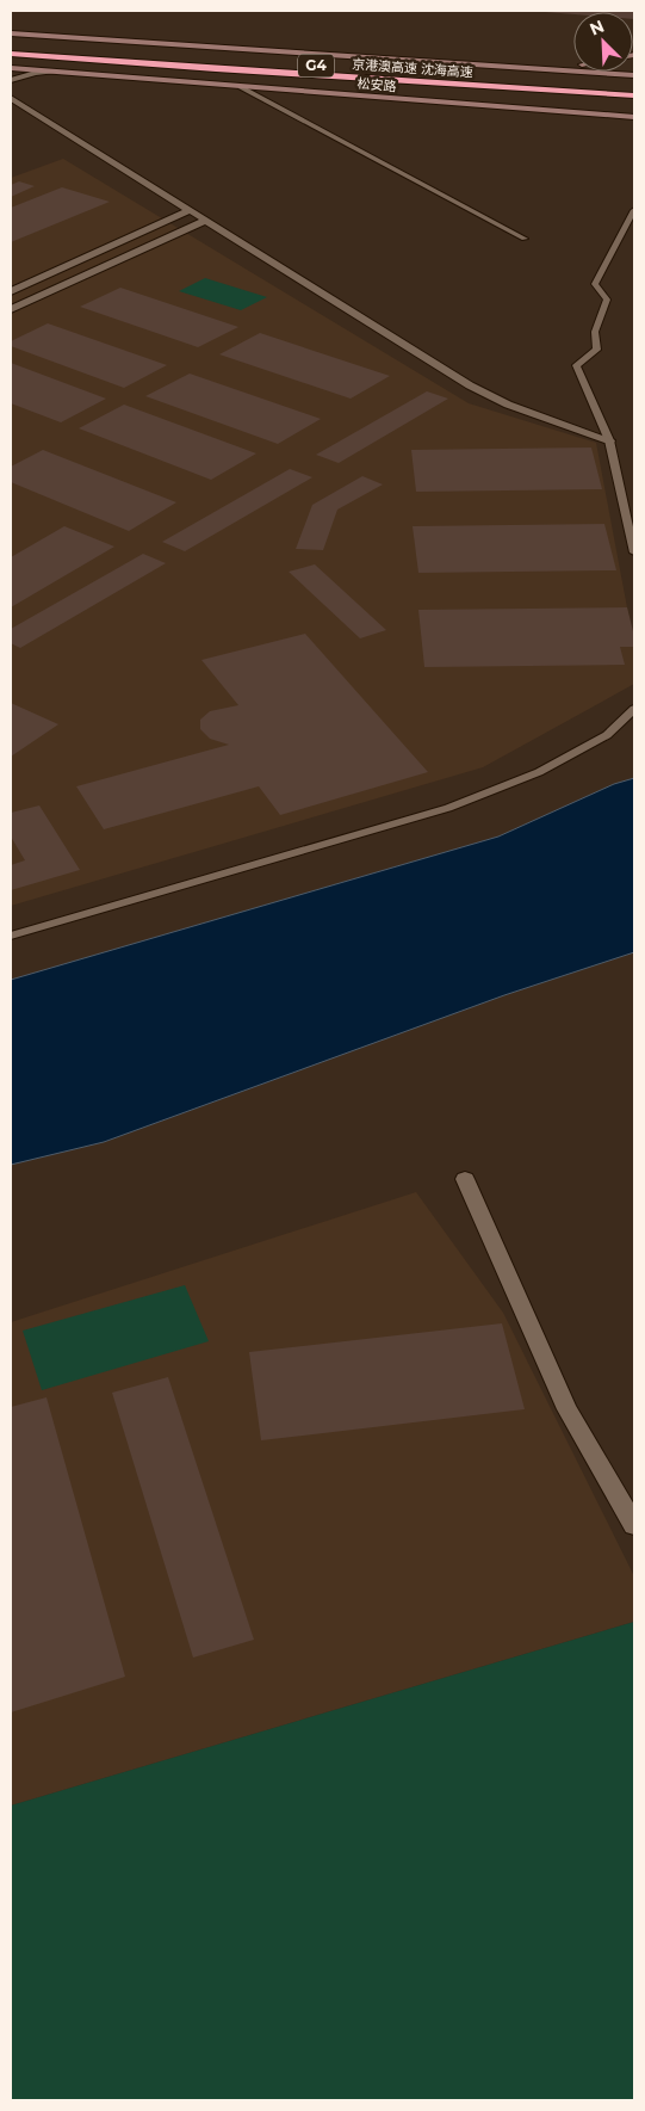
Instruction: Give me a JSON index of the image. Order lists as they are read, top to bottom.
{
  "streets": {
    "highway": ["G4", "京港澳高速 沈海高速"],
    "main road": ["松安路"]
  },
  "north": "top left"
}
